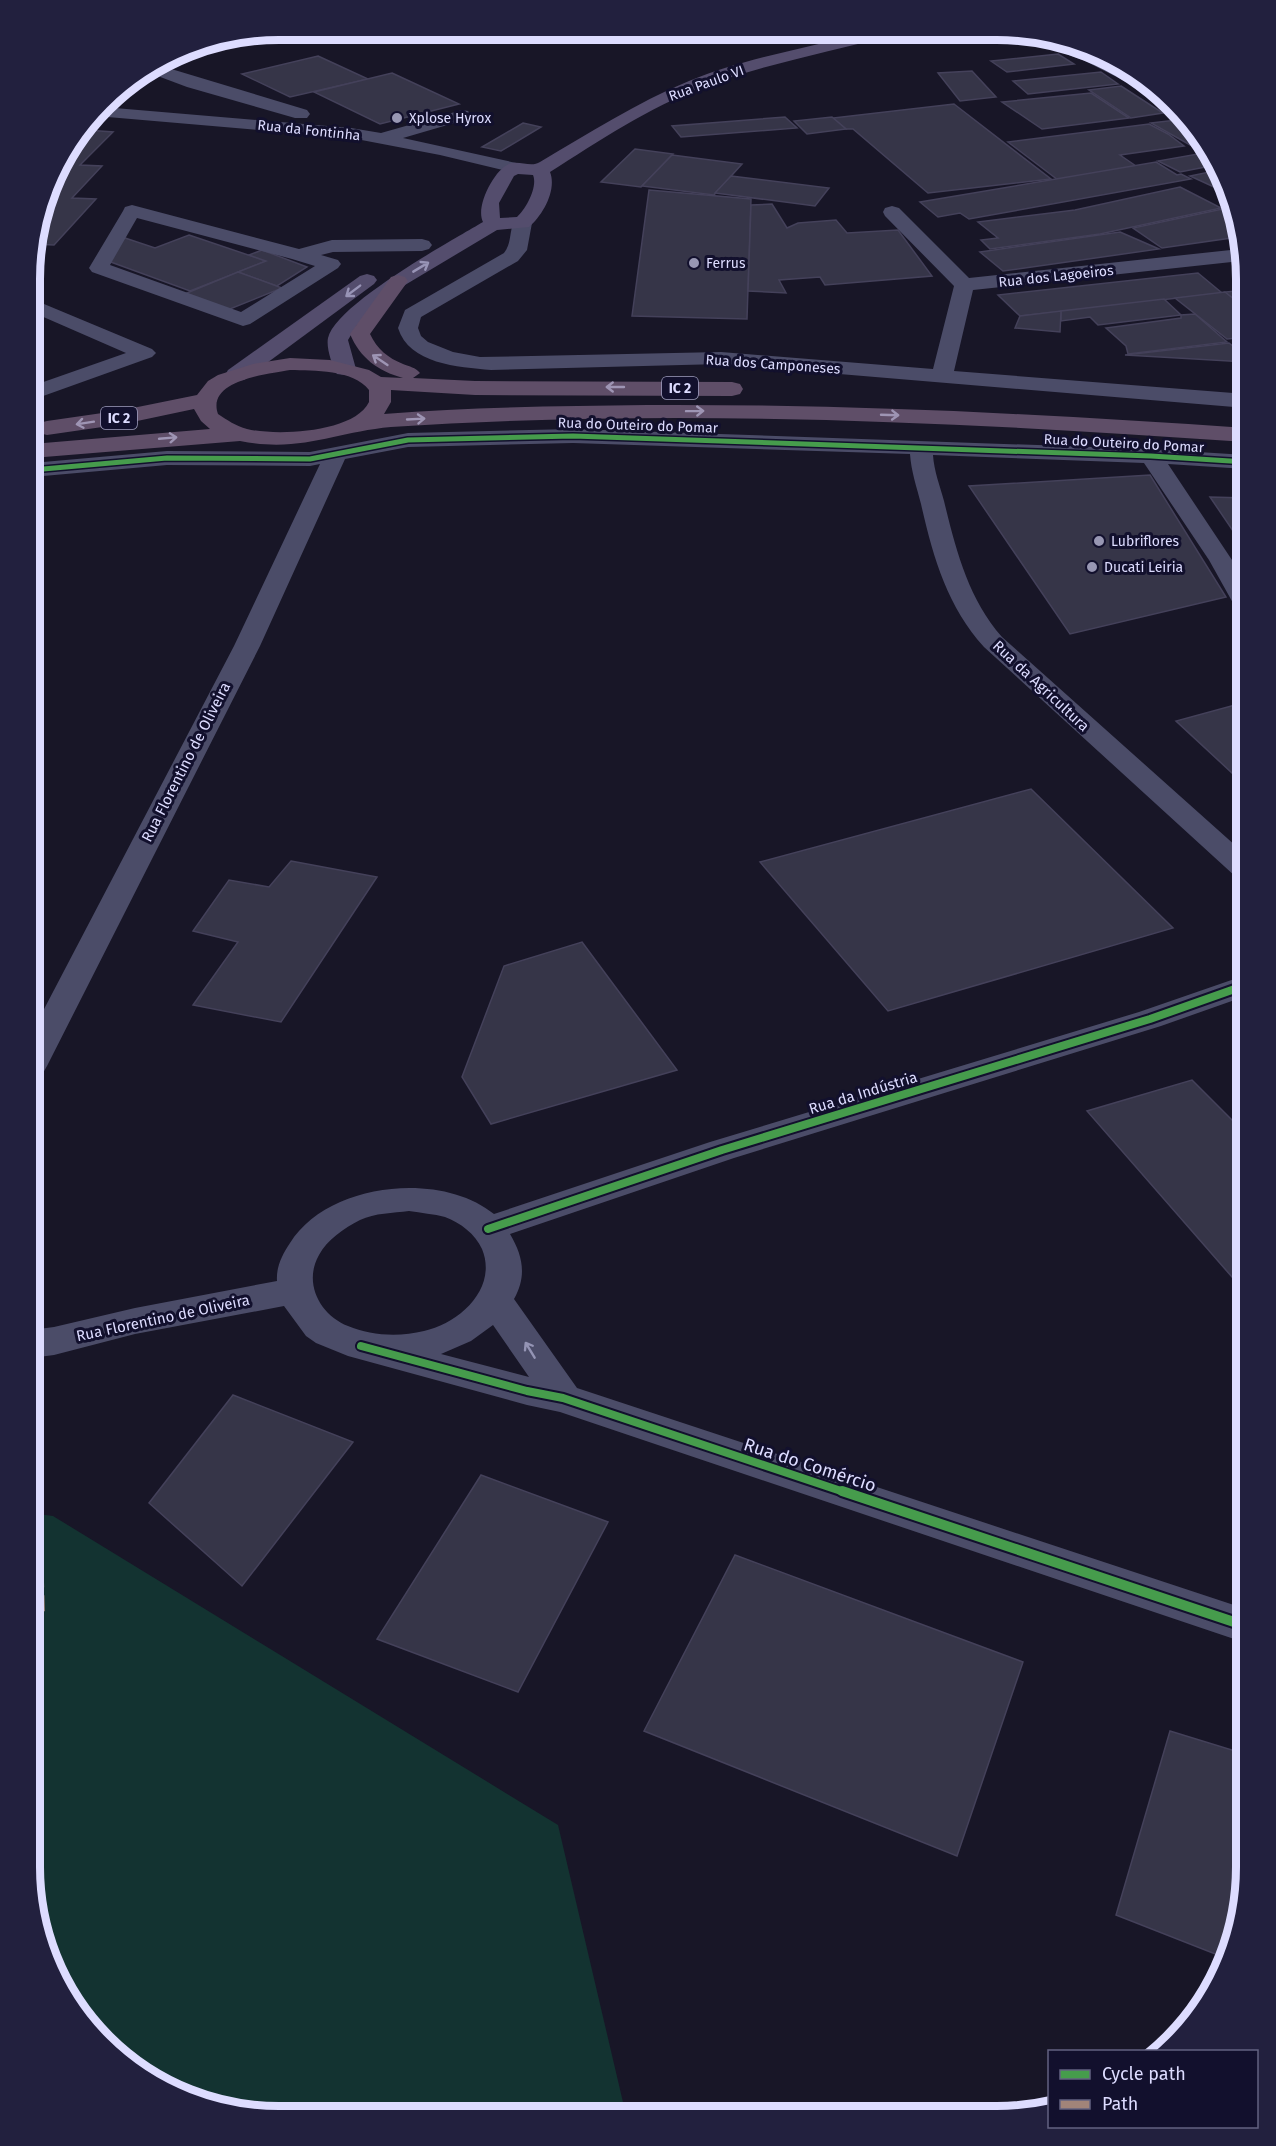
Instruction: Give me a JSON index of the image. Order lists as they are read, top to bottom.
{
  "streets": {
    "highway": ["IC 2"],
    "main road": ["Rua Paulo VI"],
    "street": [
      "Rua da Fontinha",
      "Rua dos Lagoeiros",
      "Rua dos Camponeses",
      "Rua do Outeiro do Pomar",
      "Rua da Agricultura",
      "Rua Florentino de Oliveira",
      "Rua da Indústria",
      "Rua do Comércio"
    ]
  },
  "crossings": [
    ["Rua Paulo VI", "Rua da Fontinha"],
    ["Rua Paulo VI", "Rua dos Camponeses"],
    ["Rua da Fontinha", "Rua dos Camponeses"],
    ["Rua do Outeiro do Pomar", "Rua da Agricultura"],
    ["Rua do Outeiro do Pomar", "Rua Florentino de Oliveira"],
    ["Rua Florentino de Oliveira", "Rua da Indústria"],
    ["Rua Florentino de Oliveira", "Rua do Comércio"],
    ["Rua da Indústria", "Rua do Comércio"]
  ],
  "places": [
    "Xplose Hyrox",
    "Ferrus",
    "Lubriflores",
    "Ducati Leiria"
  ],
  "legend": ["Cycle path", "Path"]
}
